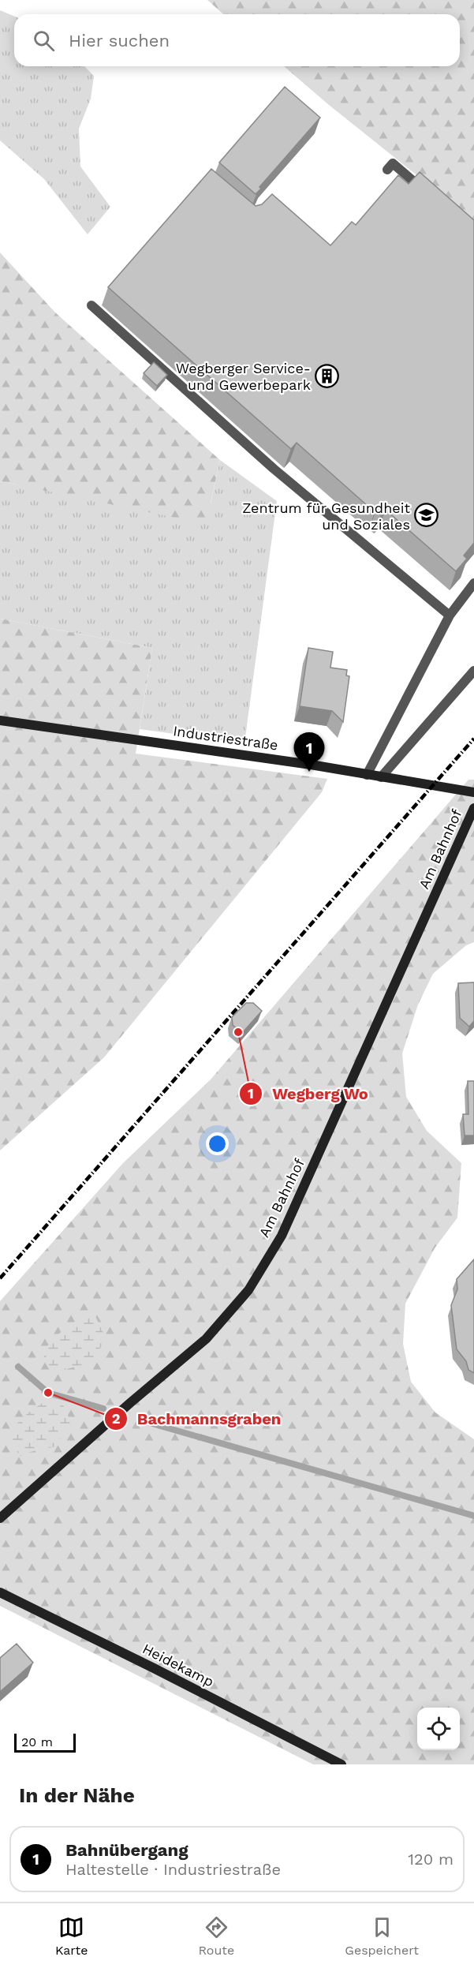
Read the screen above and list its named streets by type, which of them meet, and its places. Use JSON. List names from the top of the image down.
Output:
{
  "streets": {
    "street": ["Industriestraße", "Am Bahnhof", "Heidekamp"]
  },
  "places": {
    "building": ["Wegberger Service- und Gewerbepark"],
    "school or university": ["Zentrum für Gesundheit und Soziales"],
    "other": ["Wegberg Wo", "Bachmannsgraben"]
  },
  "scale_bar": "20 m",
  "page": {
    "search": "Hier suchen",
    "pins": "1",
    "scale": "20 m",
    "heading": "In der Nähe",
    "list": [
      {
        "mark": "1",
        "name": "Bahnübergang",
        "note": "Haltestelle · Industriestraße",
        "value": "120 m"
      }
    ],
    "nav": ["Karte", "Route", "Gespeichert"]
  }
}
